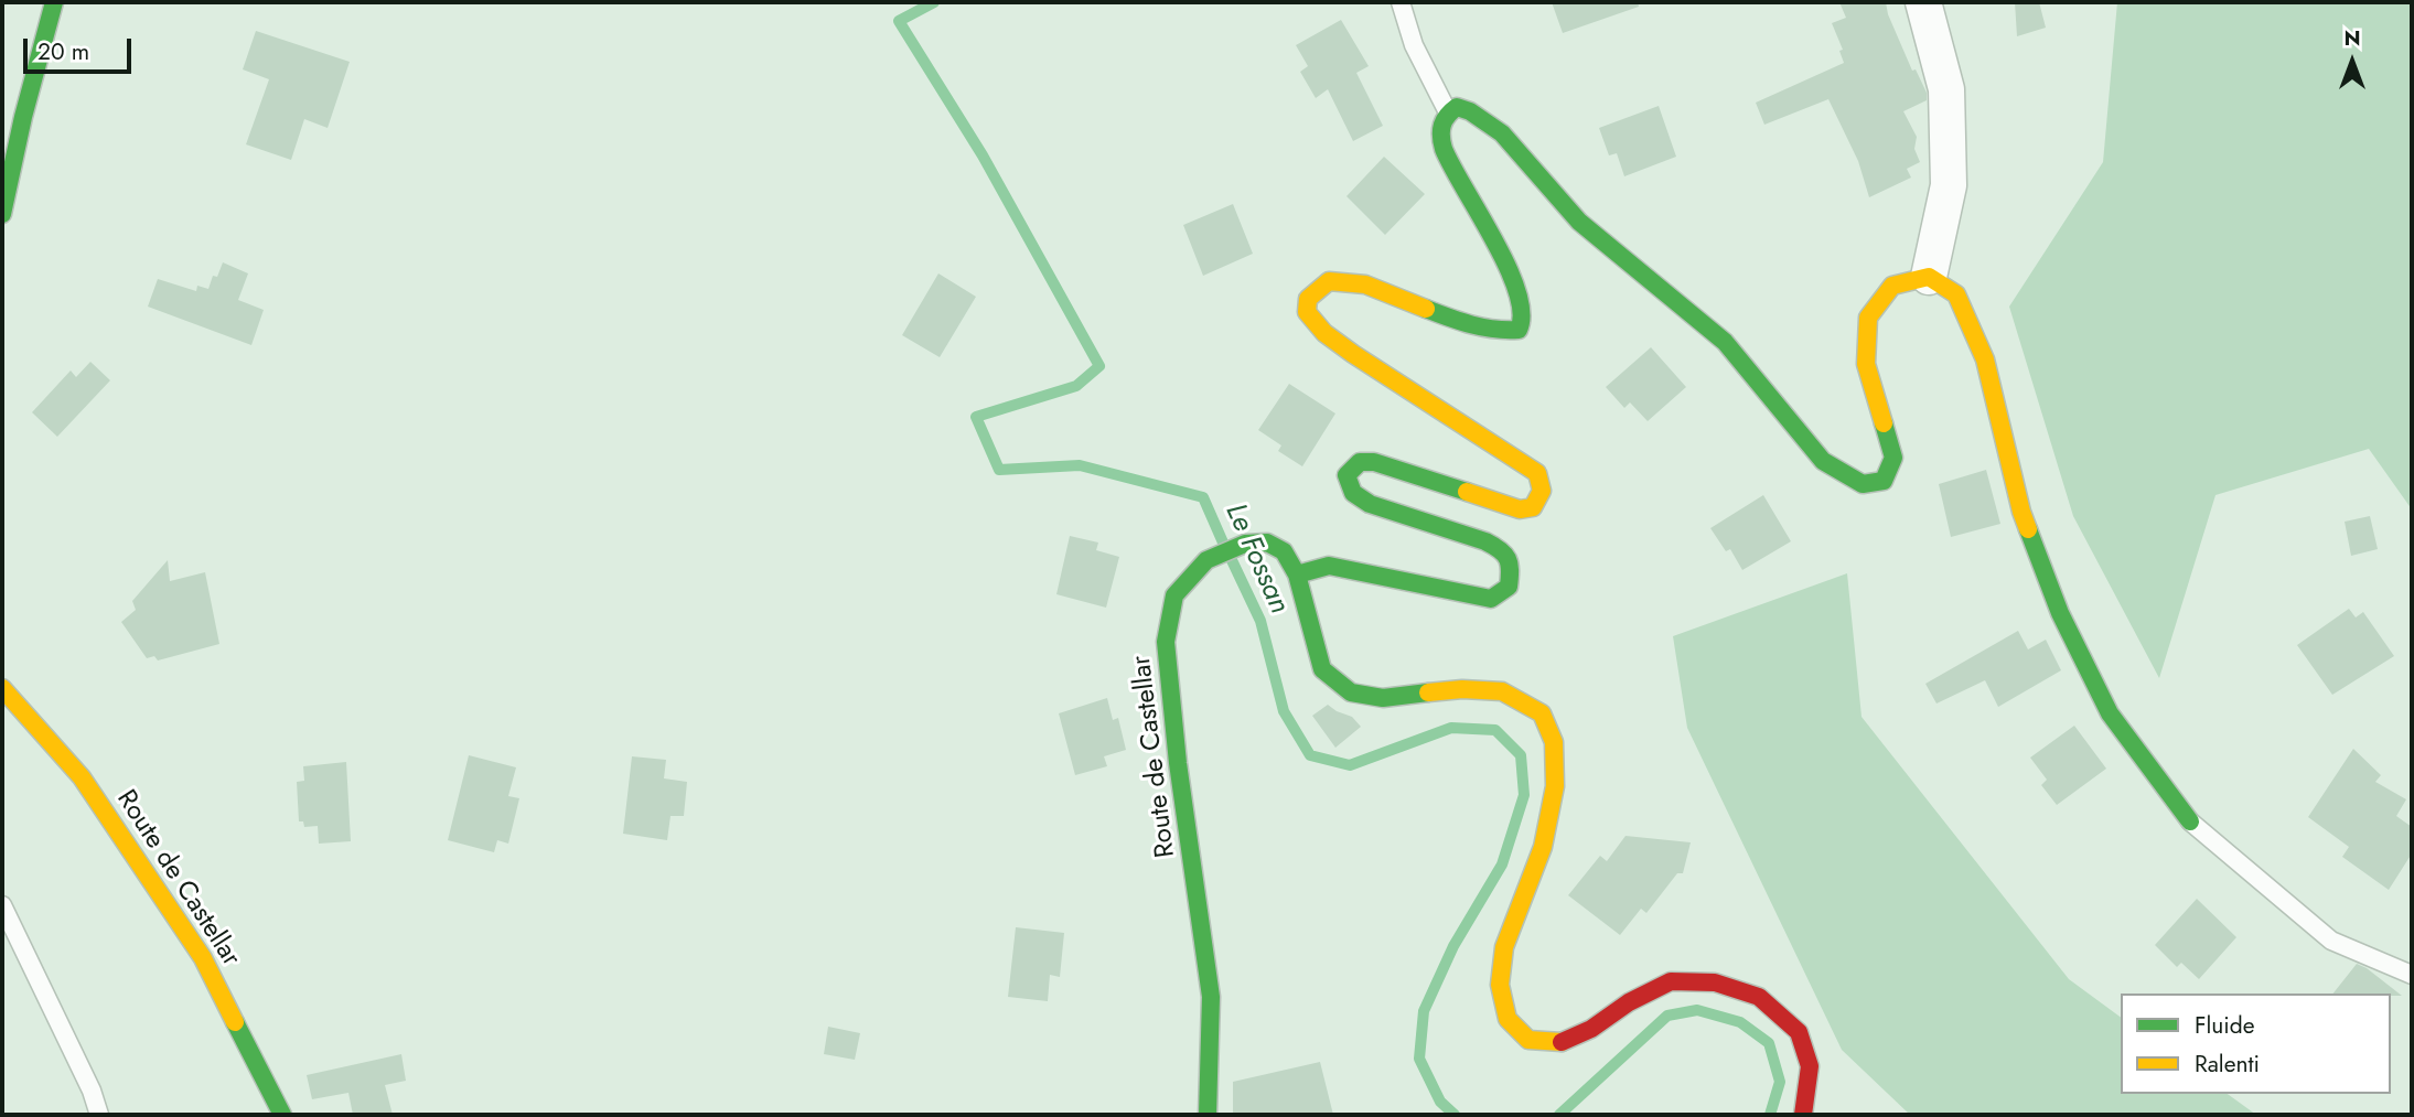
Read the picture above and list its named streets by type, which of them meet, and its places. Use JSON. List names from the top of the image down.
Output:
{
  "streets": {
    "street": ["Route de Castellar"]
  },
  "water": ["Le Fossan"],
  "legend": ["Fluide", "Ralenti"],
  "scale_bar": "20 m",
  "north": "top"
}
